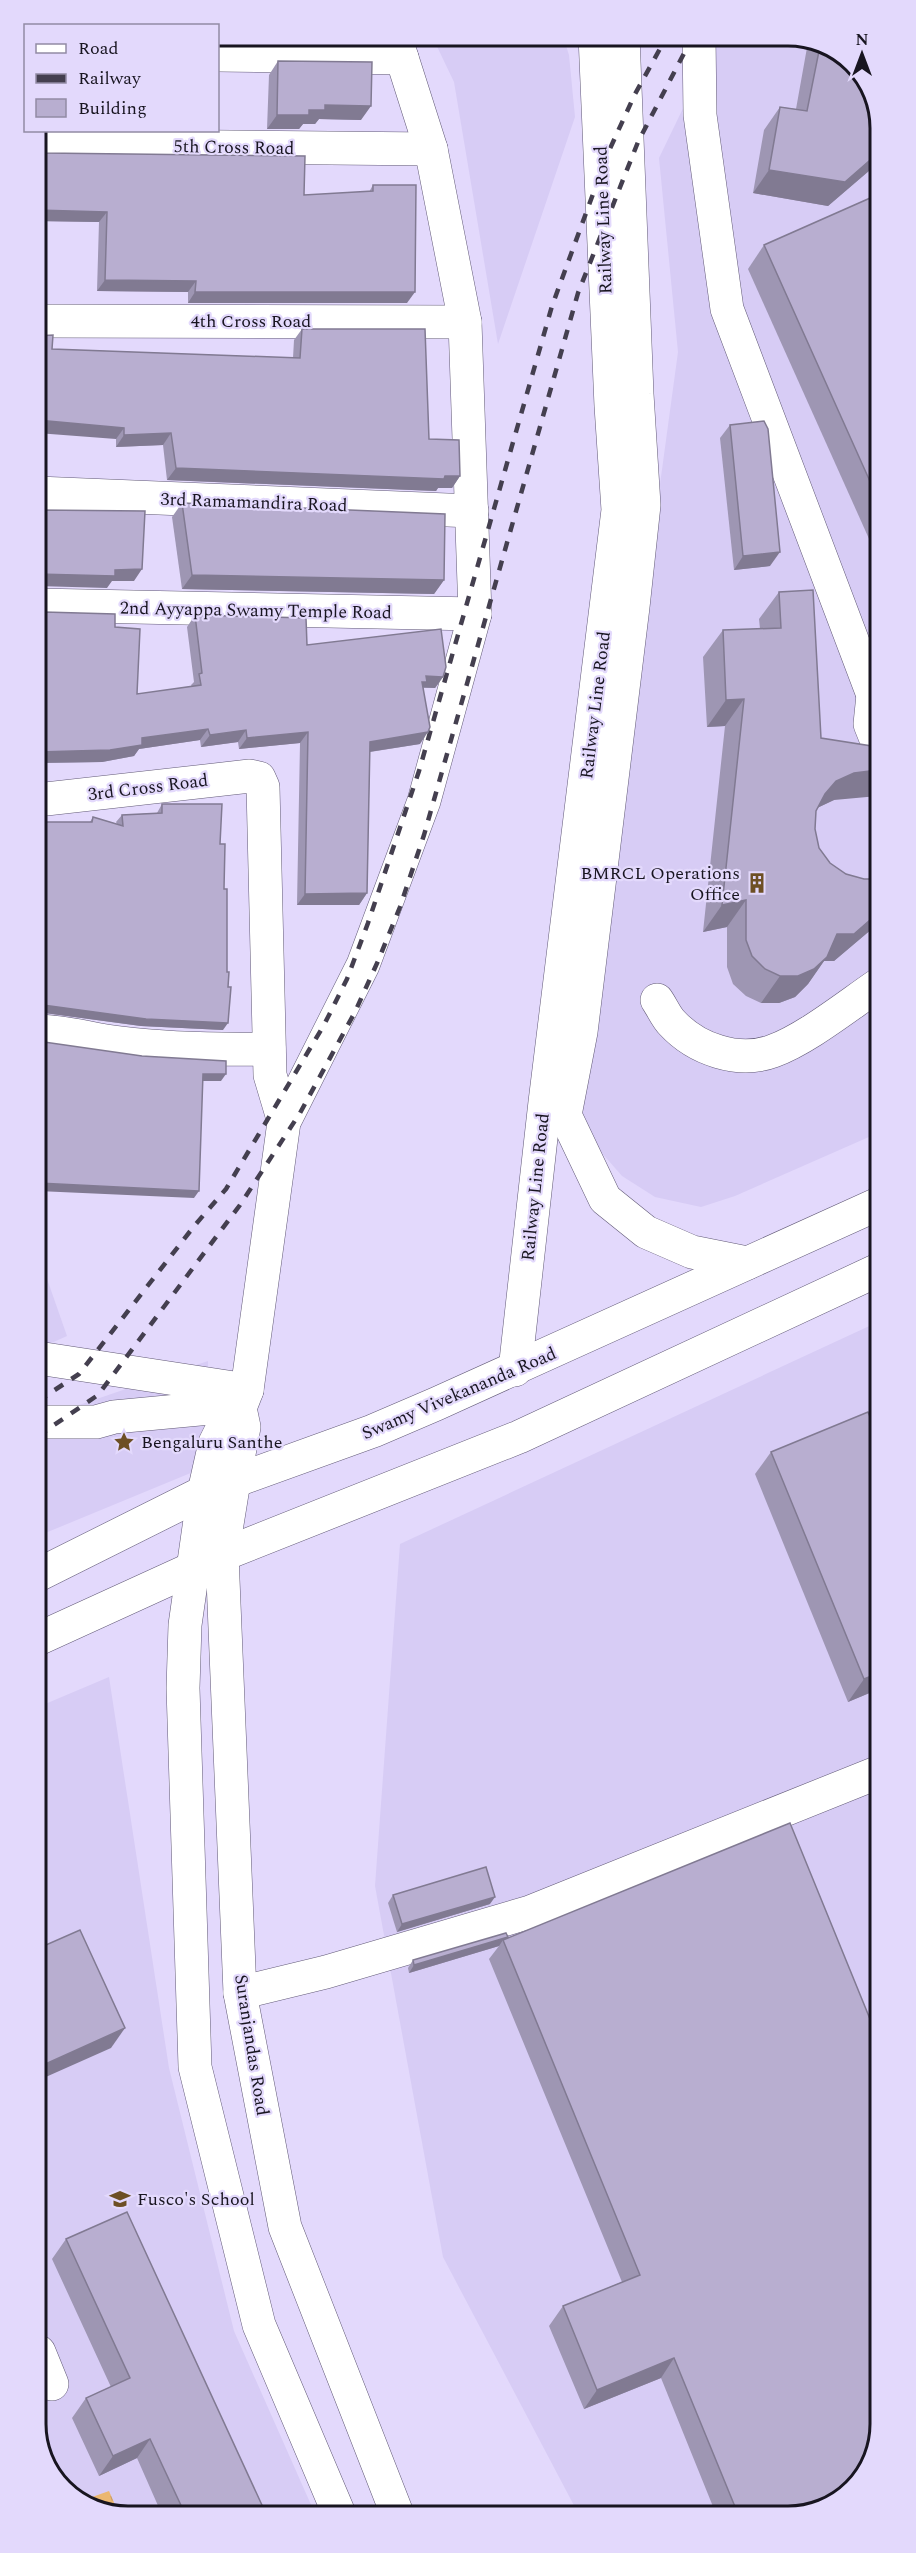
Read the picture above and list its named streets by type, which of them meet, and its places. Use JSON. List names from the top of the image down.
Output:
{
  "streets": {
    "main road": [
      "5th Cross Road",
      "Railway Line Road",
      "4th Cross Road",
      "3rd Ramamandira Road",
      "2nd Ayyappa Swamy Temple Road",
      "3rd Cross Road",
      "Swamy Vivekananda Road",
      "Suranjandas Road"
    ]
  },
  "crossings": [
    ["Railway Line Road", "Swamy Vivekananda Road"],
    ["Swamy Vivekananda Road", "Suranjandas Road"]
  ],
  "places": {
    "building": ["BMRCL Operations Office"],
    "place": ["Bengaluru Santhe"],
    "school or university": ["Fusco's School"]
  },
  "legend": ["Road", "Railway", "Building"],
  "north": "top"
}
